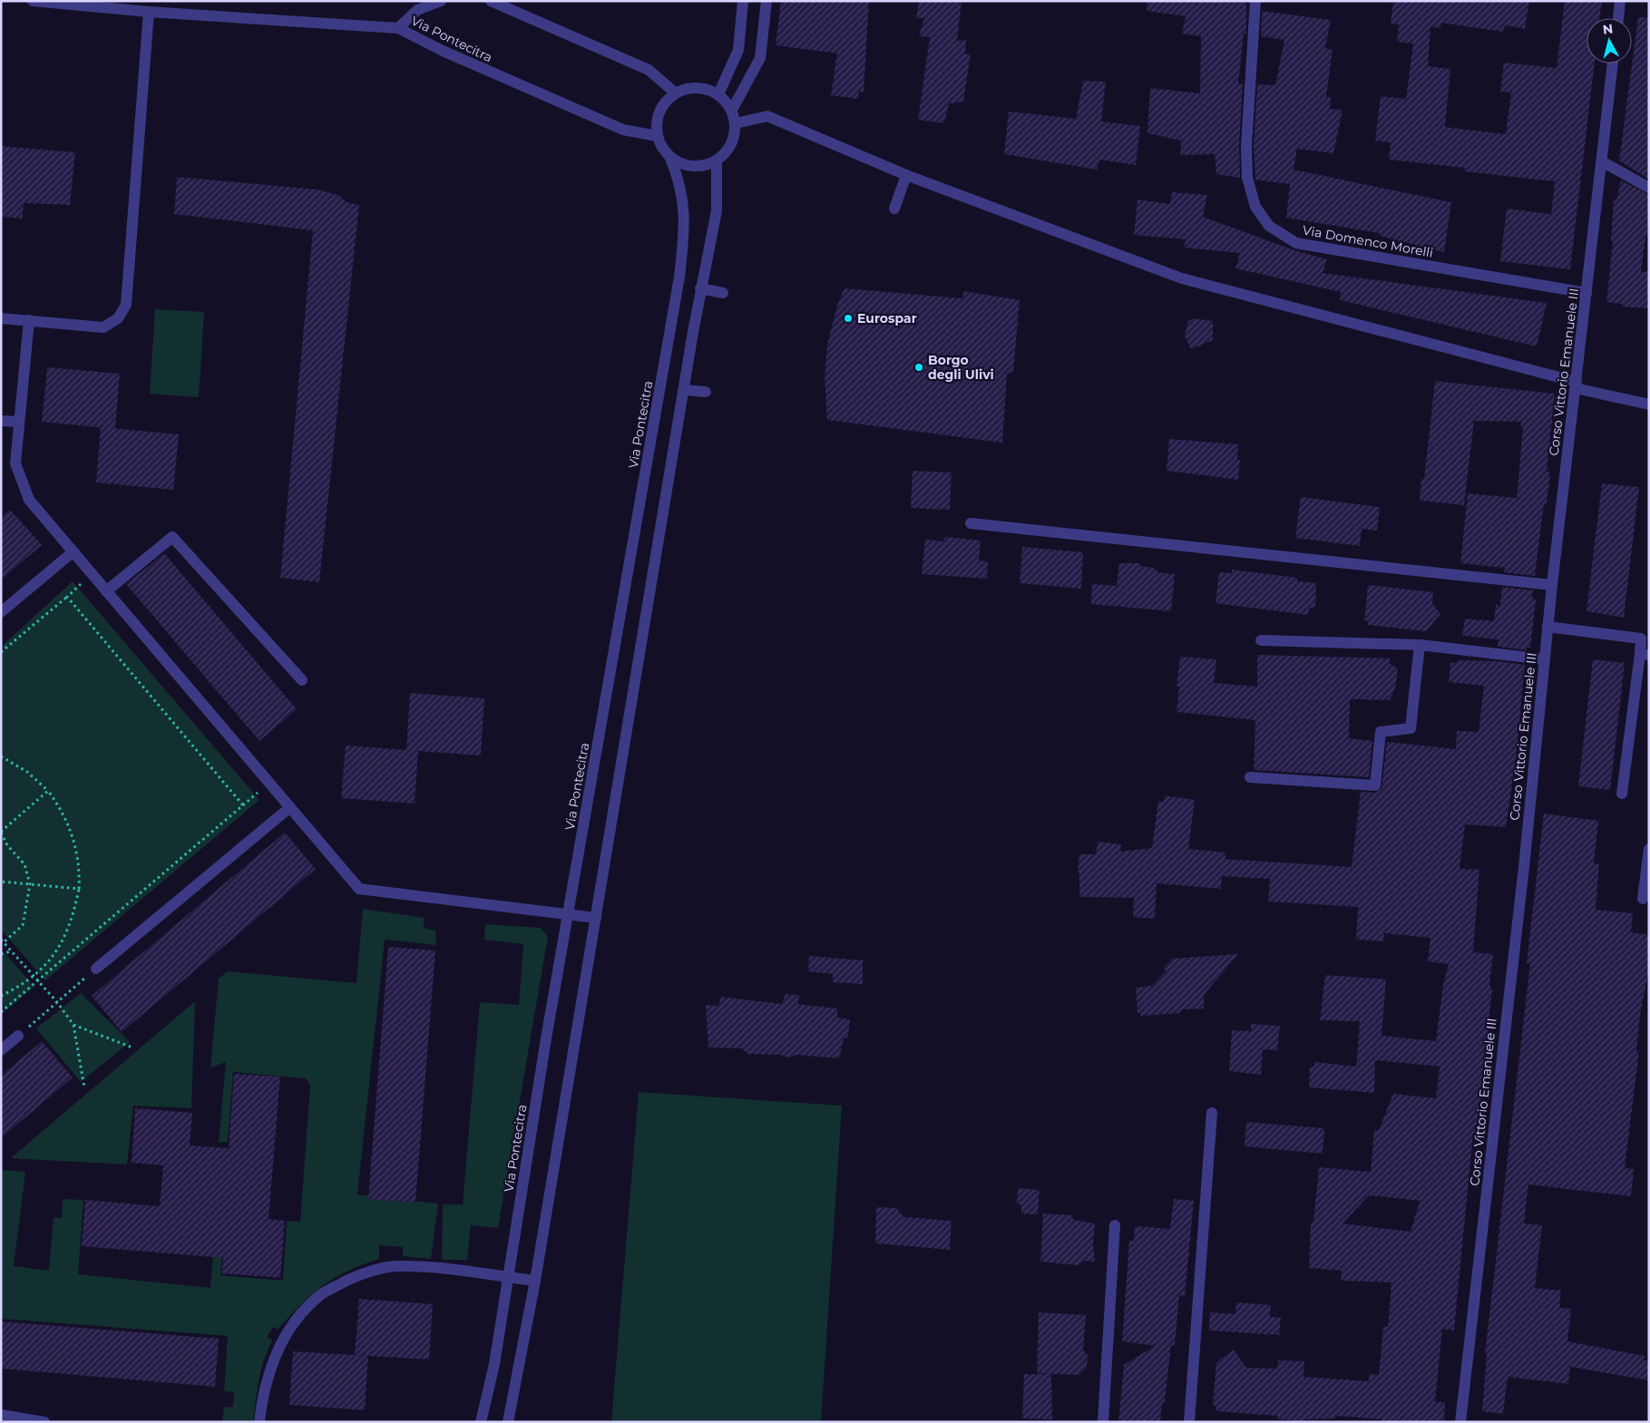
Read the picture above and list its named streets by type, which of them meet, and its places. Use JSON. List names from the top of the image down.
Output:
{
  "streets": {
    "street": ["Via Pontecitra", "Via Domenco Morelli", "Corso Vittorio Emanuele III"]
  },
  "crossings": [
    ["Via Domenco Morelli", "Corso Vittorio Emanuele III"]
  ],
  "places": ["Eurospar", "Borgo degli Ulivi"],
  "north": "top"
}
